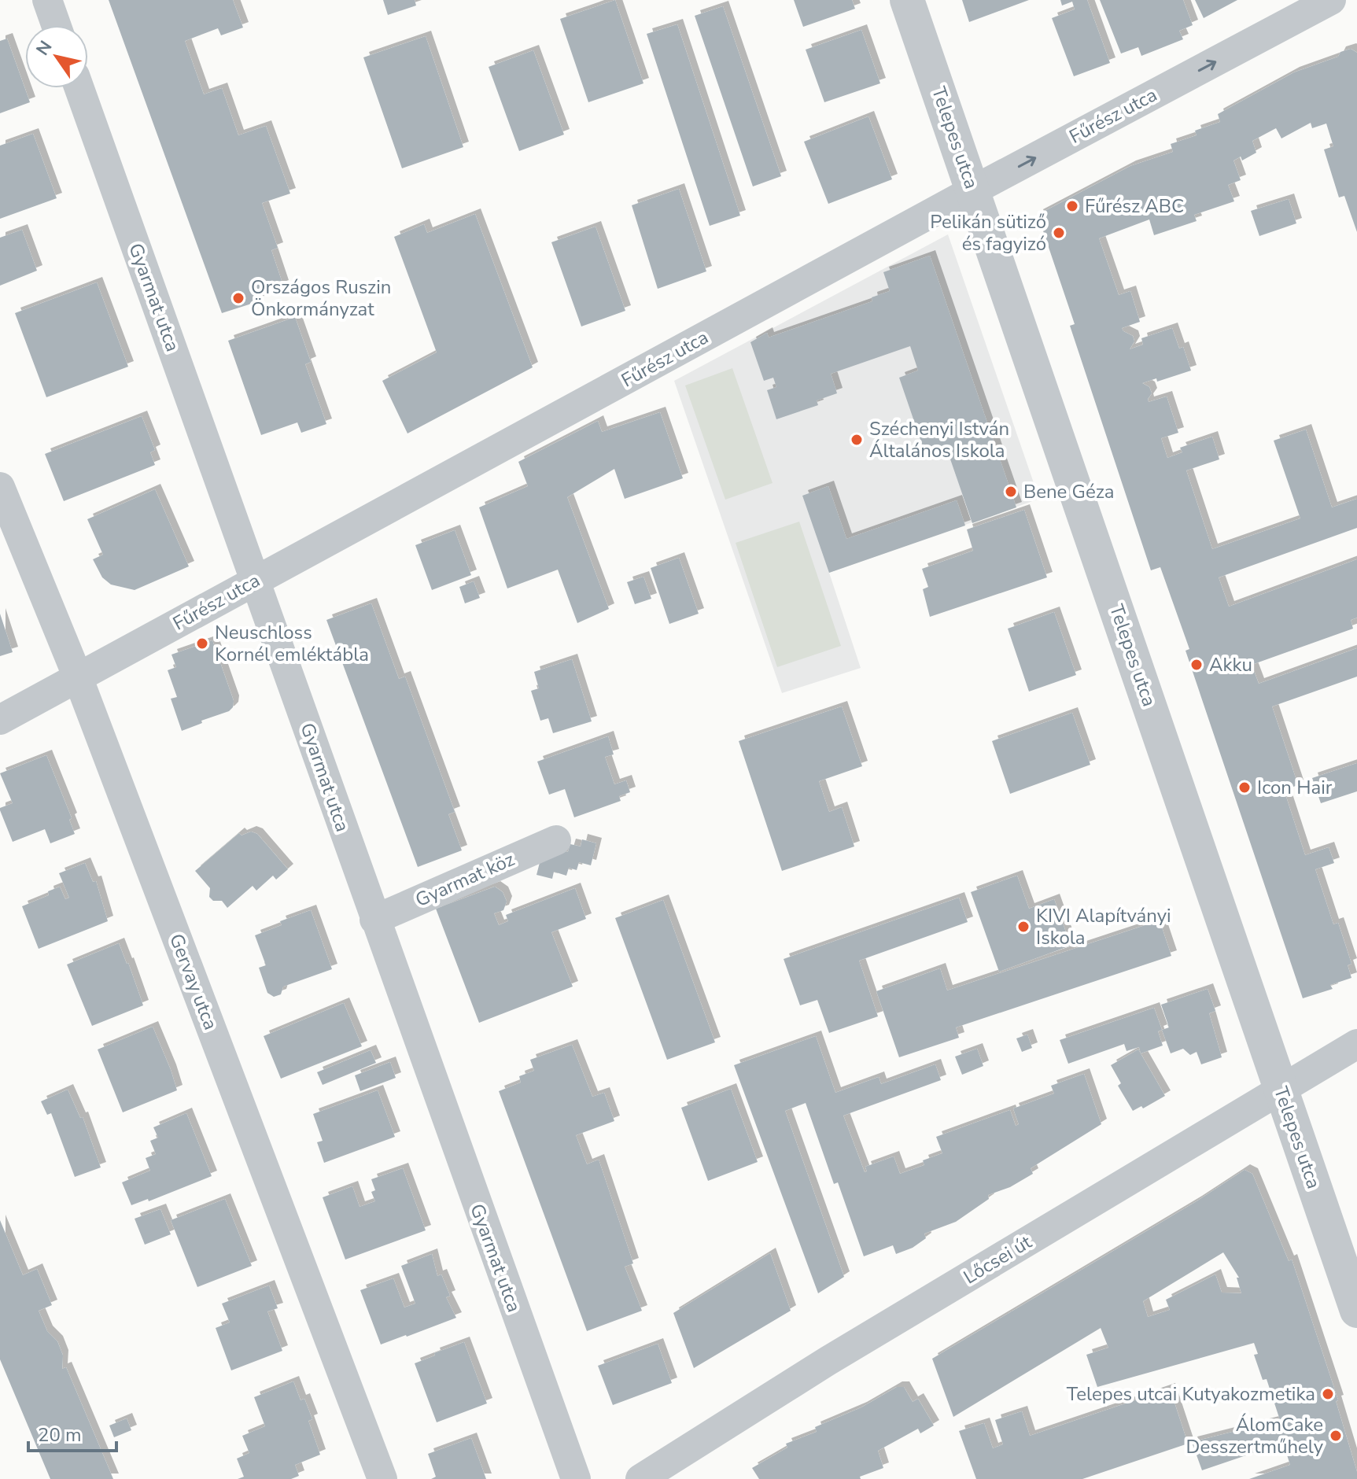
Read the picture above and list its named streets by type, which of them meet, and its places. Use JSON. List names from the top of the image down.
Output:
{
  "streets": {
    "street": [
      "Fűrész utca",
      "Telepes utca",
      "Gyarmat utca",
      "Gyarmat köz",
      "Gervay utca",
      "Lőcsei út"
    ]
  },
  "crossings": [
    ["Fűrész utca", "Telepes utca"],
    ["Fűrész utca", "Gyarmat utca"],
    ["Fűrész utca", "Gervay utca"],
    ["Telepes utca", "Lőcsei út"],
    ["Gyarmat utca", "Gyarmat köz"]
  ],
  "places": [
    "Fűrész ABC",
    "Pelikán sütiző és fagyizó",
    "Országos Ruszin Önkormányzat",
    "Széchenyi István Általános Iskola",
    "Bene Géza",
    "Neuschloss Kornél emléktábla",
    "Akku",
    "Icon Hair",
    "KIVI Alapítványi Iskola",
    "Telepes utcai Kutyakozmetika",
    "ÁlomCake Desszertműhely"
  ],
  "scale_bar": "20 m",
  "north": "top left"
}
